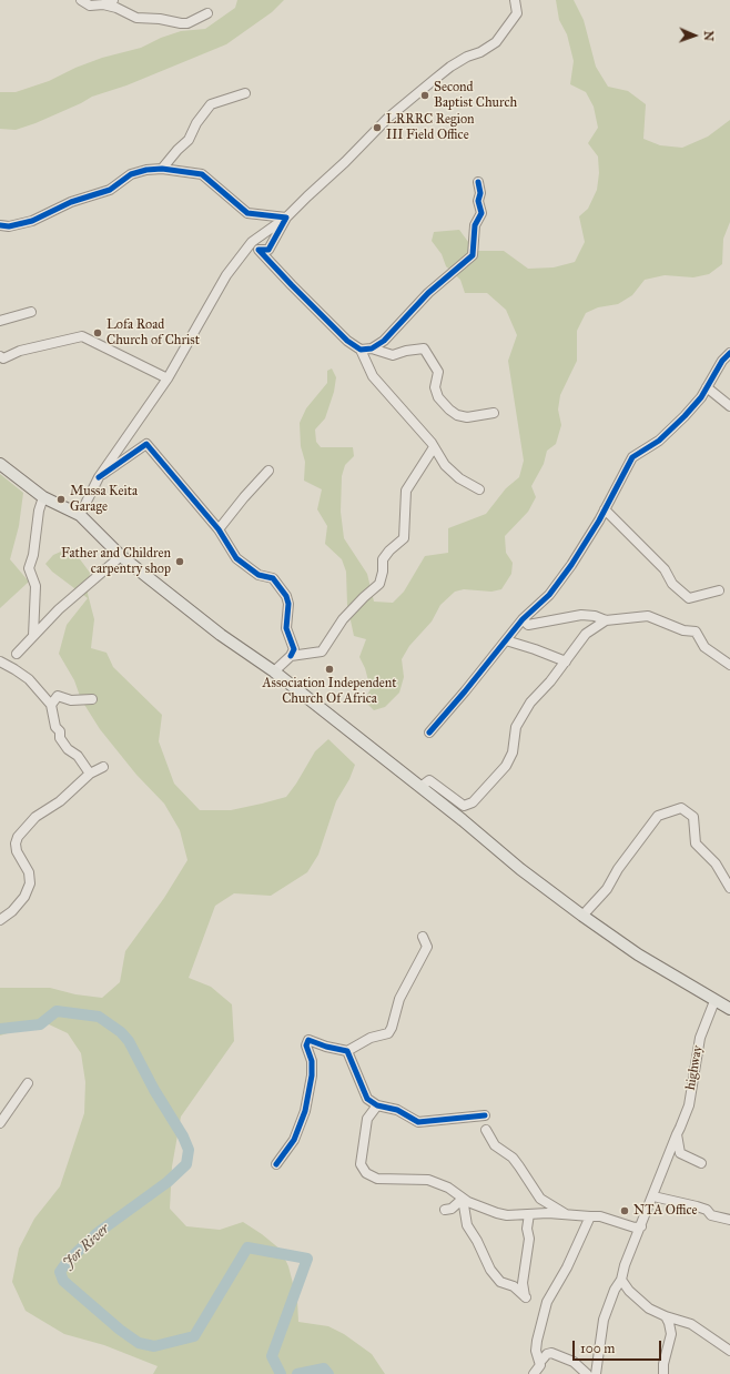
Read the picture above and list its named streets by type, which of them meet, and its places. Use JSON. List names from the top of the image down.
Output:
{
  "streets": {
    "street": ["highway"]
  },
  "water": ["Jor River"],
  "places": [
    "Second Baptist Church",
    "LRRRC Region III Field Office",
    "Lofa Road Church of Christ",
    "Mussa Keita Garage",
    "Father and Children carpentry shop",
    "Association Independent Church Of Africa",
    "NTA Office"
  ],
  "scale_bar": "100 m",
  "north": "right"
}
